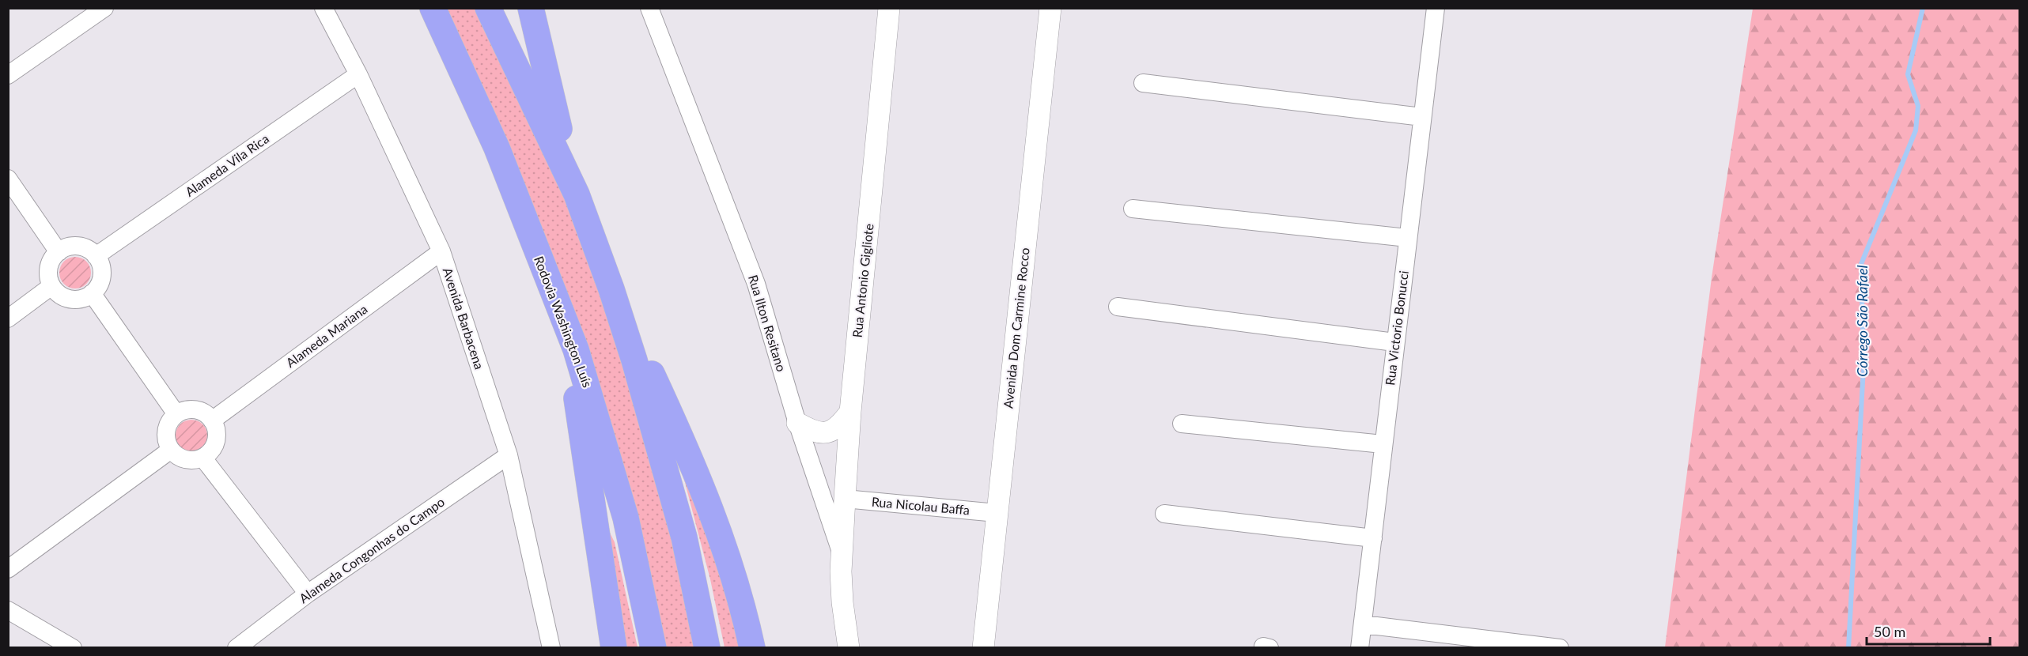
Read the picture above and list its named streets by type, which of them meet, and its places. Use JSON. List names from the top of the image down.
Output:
{
  "streets": {
    "highway": ["Rodovia Washington Luís"],
    "street": [
      "Alameda Vila Rica",
      "Rua Antonio Gigliote",
      "Avenida Barbacena",
      "Rua Ilton Resitano",
      "Avenida Dom Carmine Rocco",
      "Rua Victorio Bonucci",
      "Alameda Mariana",
      "Rua Nicolau Baffa",
      "Alameda Congonhas do Campo"
    ]
  },
  "crossings": [
    ["Alameda Vila Rica", "Avenida Barbacena"],
    ["Rua Antonio Gigliote", "Rua Ilton Resitano"],
    ["Rua Antonio Gigliote", "Rua Nicolau Baffa"],
    ["Avenida Barbacena", "Alameda Mariana"],
    ["Avenida Barbacena", "Alameda Congonhas do Campo"],
    ["Avenida Dom Carmine Rocco", "Rua Nicolau Baffa"]
  ],
  "water": ["Córrego São Rafael"],
  "scale_bar": "50 m"
}
